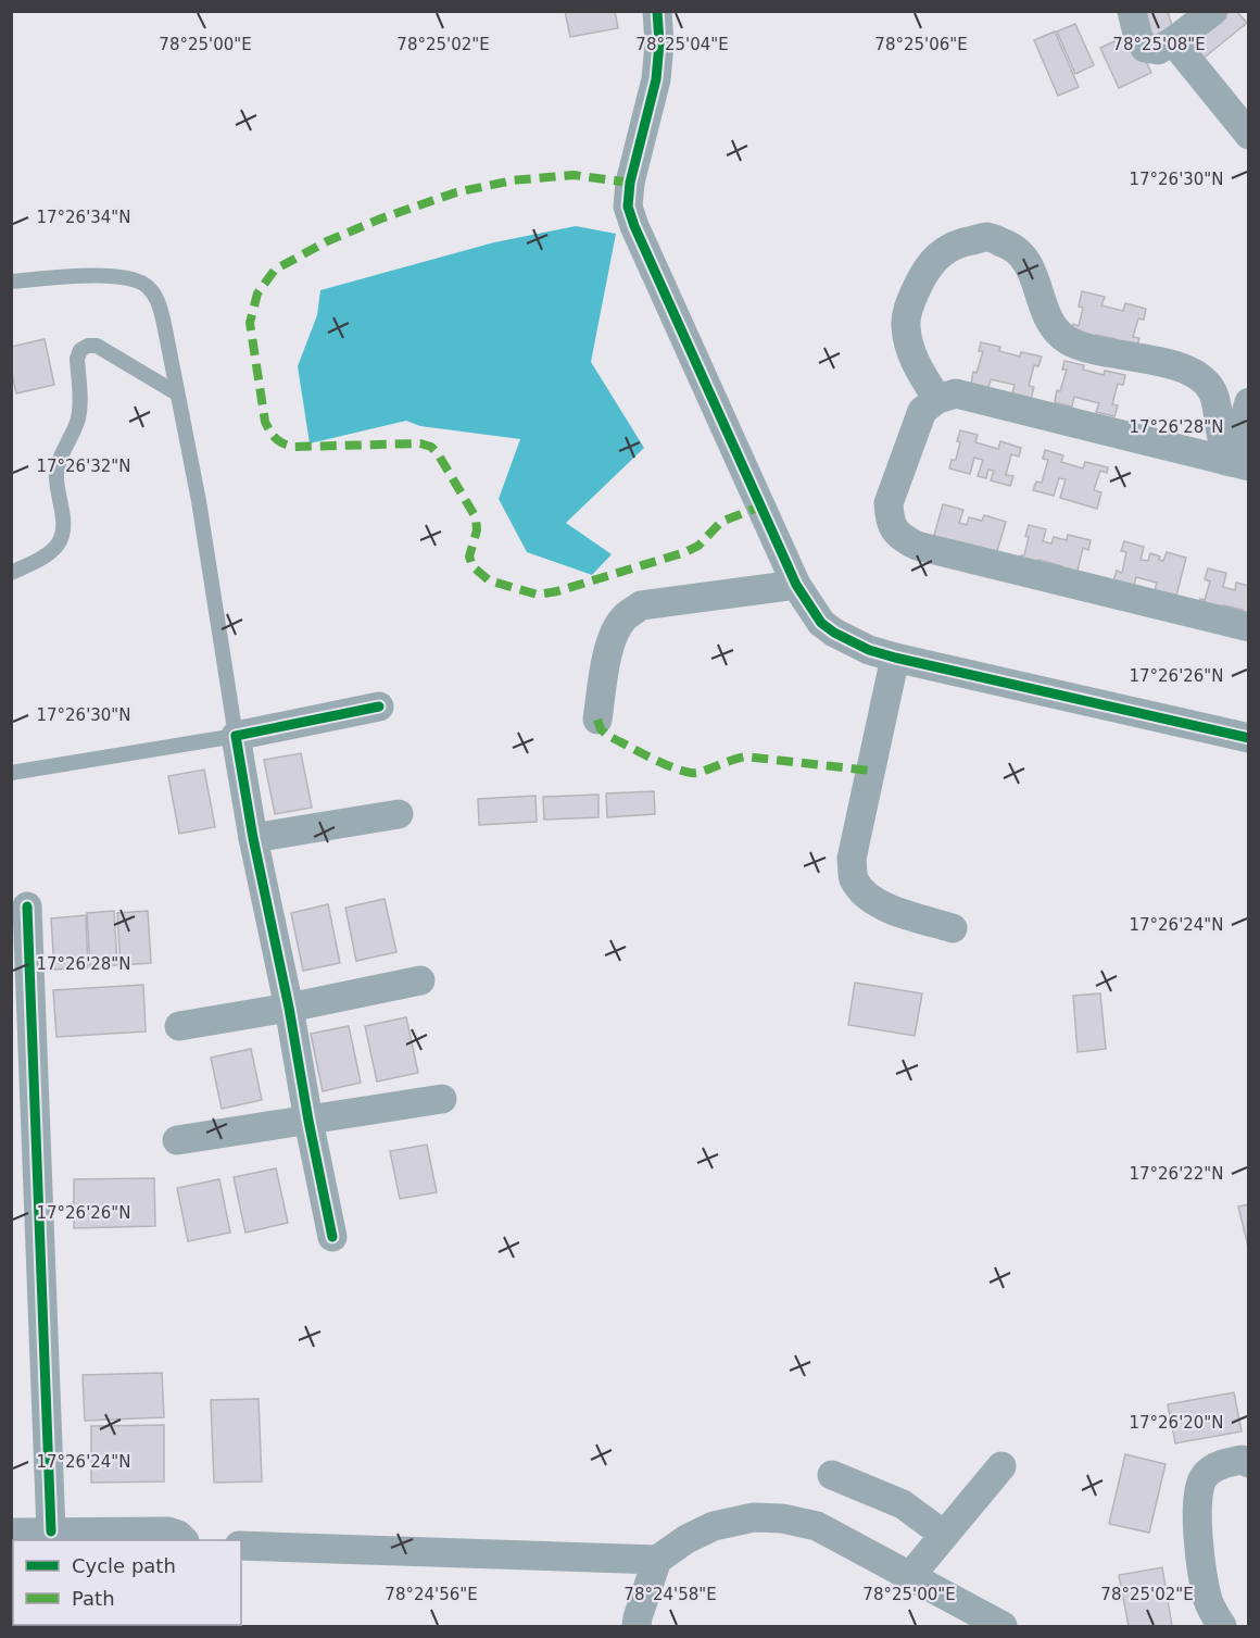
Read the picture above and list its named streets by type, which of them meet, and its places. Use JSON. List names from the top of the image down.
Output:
{
  "legend": ["Cycle path", "Path"],
  "coordinates": [
    "78°25'00\"E",
    "78°25'02\"E",
    "78°25'04\"E",
    "78°25'06\"E",
    "78°25'08\"E",
    "17°26'30\"N",
    "17°26'34\"N",
    "17°26'28\"N",
    "17°26'32\"N",
    "17°26'26\"N",
    "17°26'24\"N",
    "17°26'22\"N",
    "17°26'20\"N",
    "78°24'56\"E",
    "78°24'58\"E"
  ]
}
